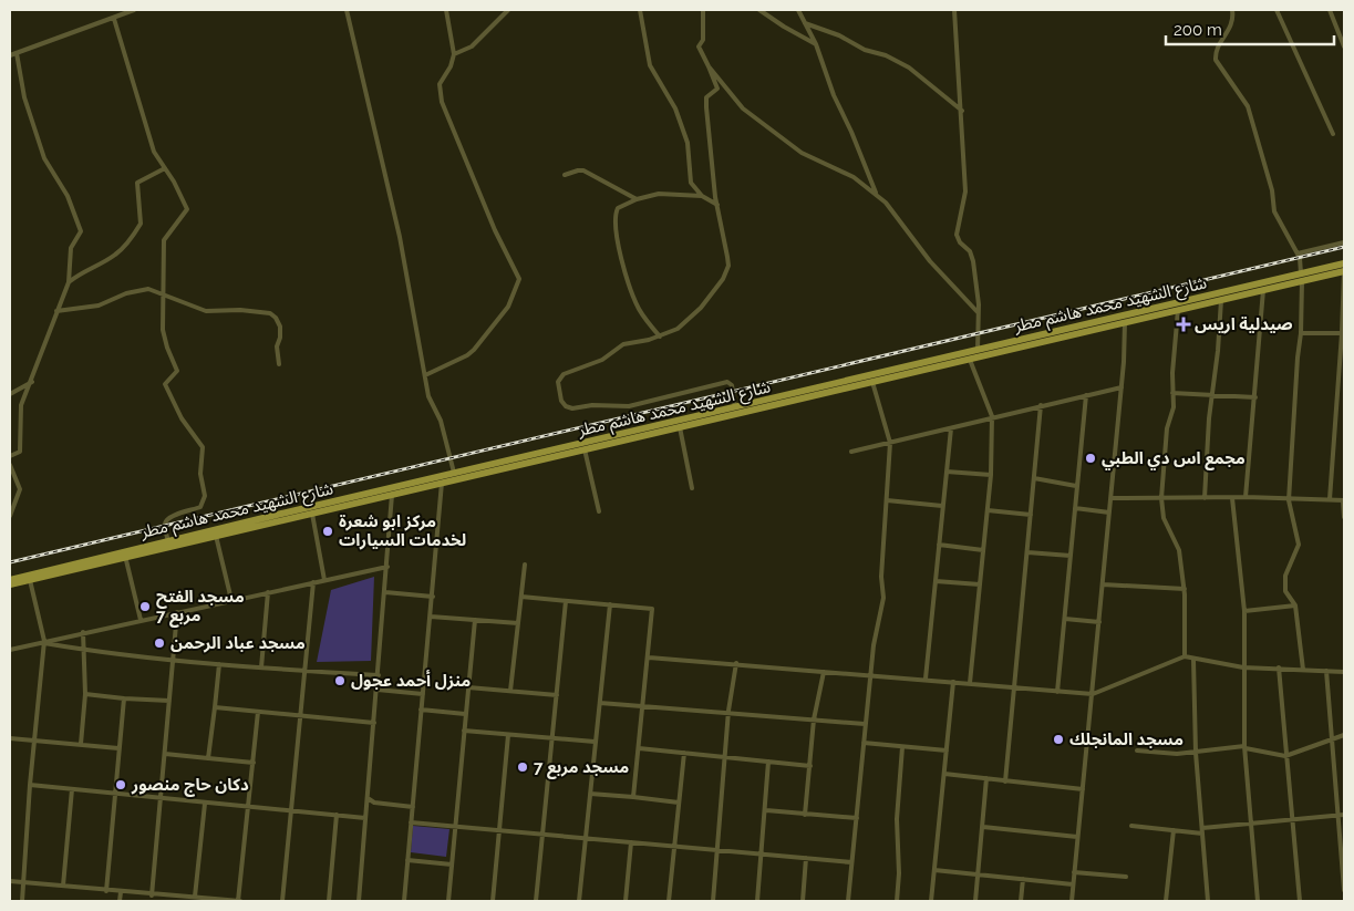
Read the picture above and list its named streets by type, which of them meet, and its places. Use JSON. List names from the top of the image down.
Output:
{
  "streets": {
    "main road": ["شارع الشهيد محمد هاشم مطر"]
  },
  "places": {
    "health": ["صيدلية اريس"],
    "other": [
      "مجمع اس دي الطبي",
      "مركز ابو شعرة لخدمات السيارات",
      "مسجد الفتح مربع 7",
      "مسجد عباد الرحمن",
      "منزل أحمد عجول",
      "مسجد المانجلك",
      "مسجد مربع 7",
      "دكان حاج منصور"
    ]
  },
  "scale_bar": "200 m"
}
